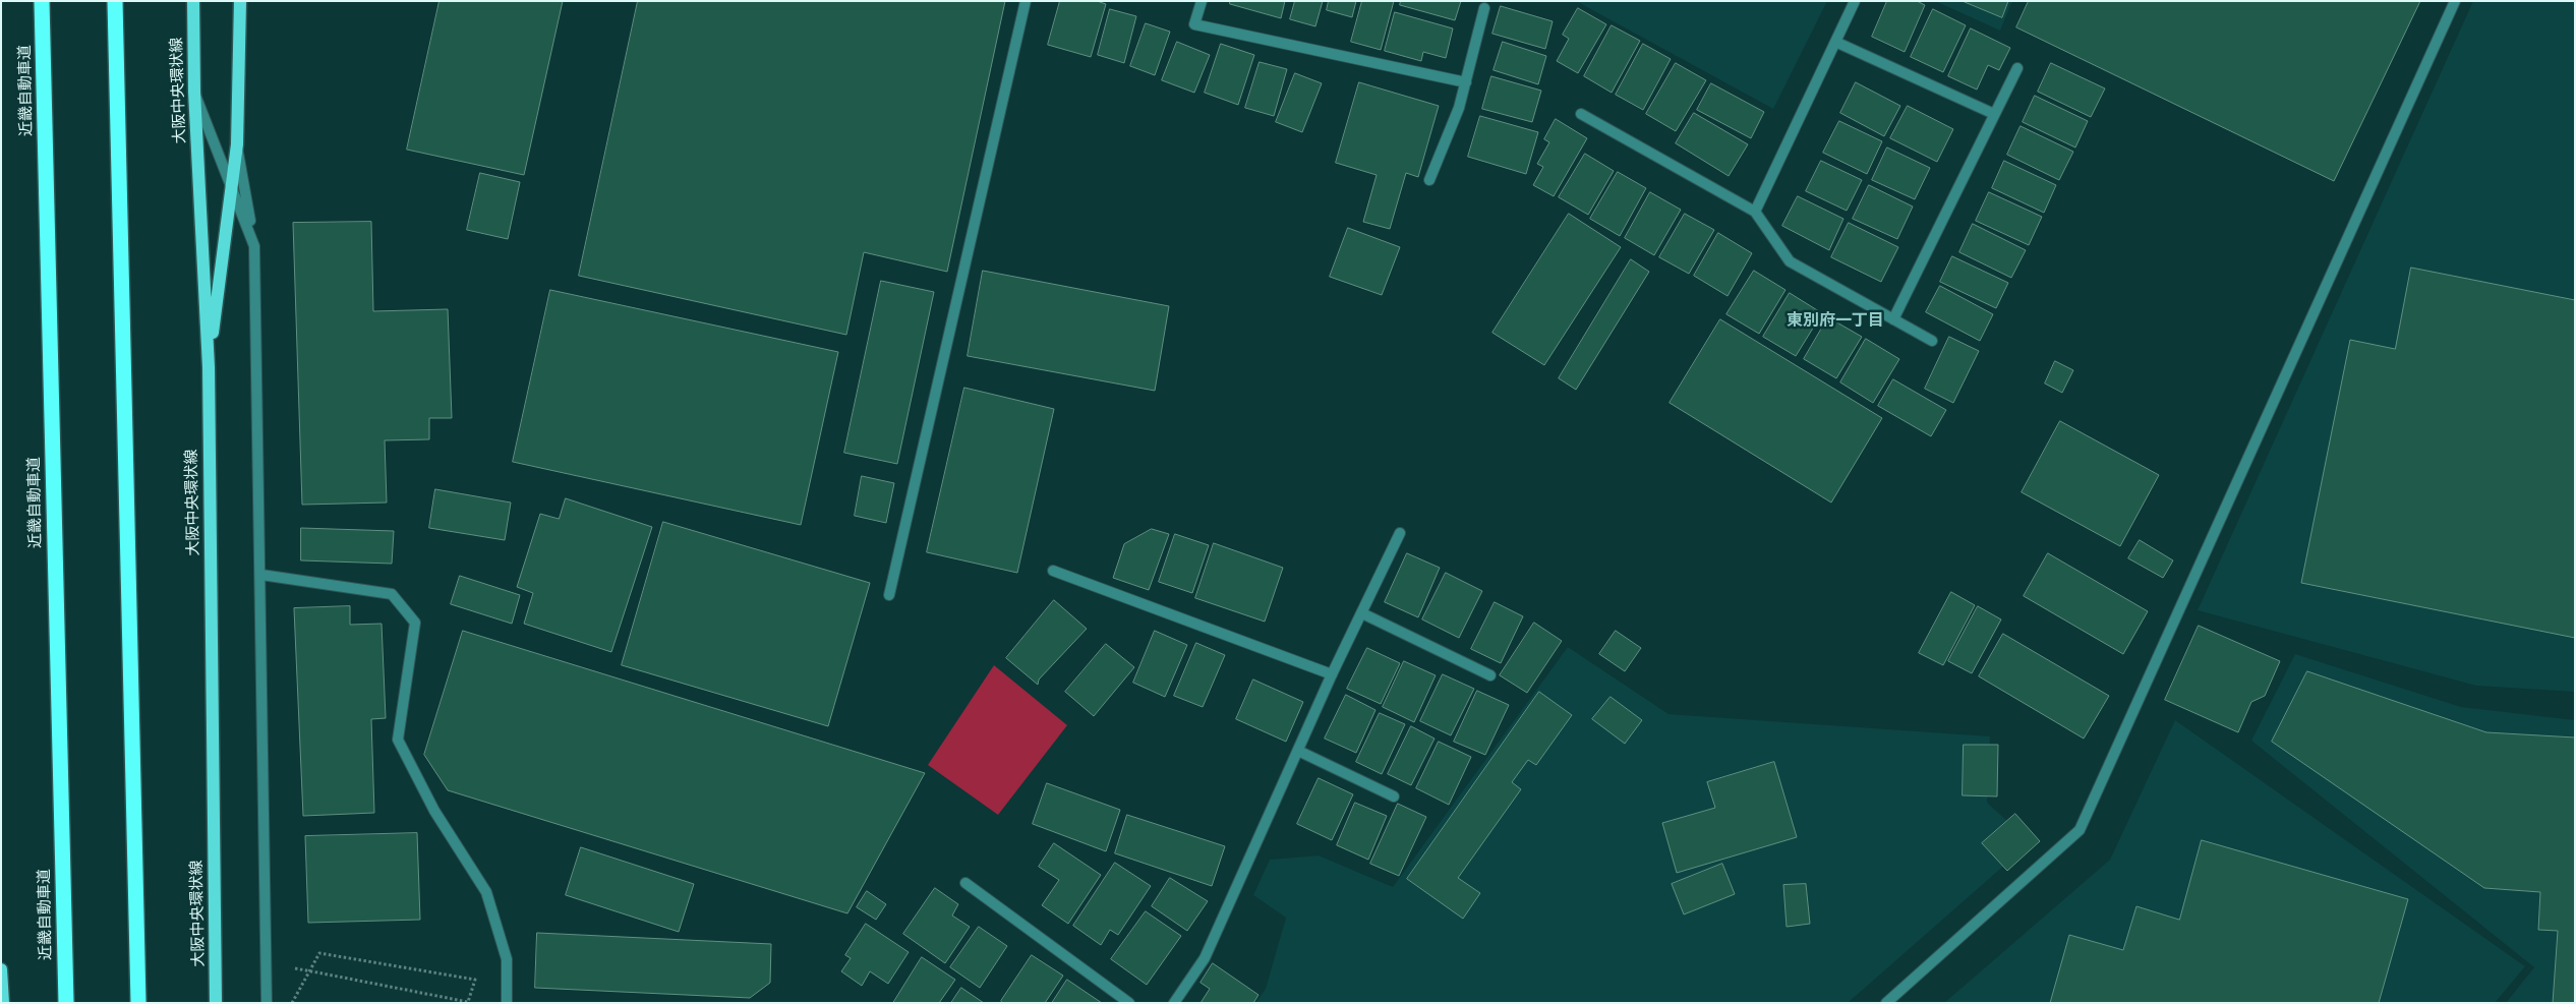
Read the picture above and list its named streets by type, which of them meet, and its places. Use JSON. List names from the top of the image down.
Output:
{
  "streets": {
    "highway": ["近畿自動車道"],
    "main road": ["大阪中央環状線"]
  },
  "districts": ["東別府一丁目"]
}
